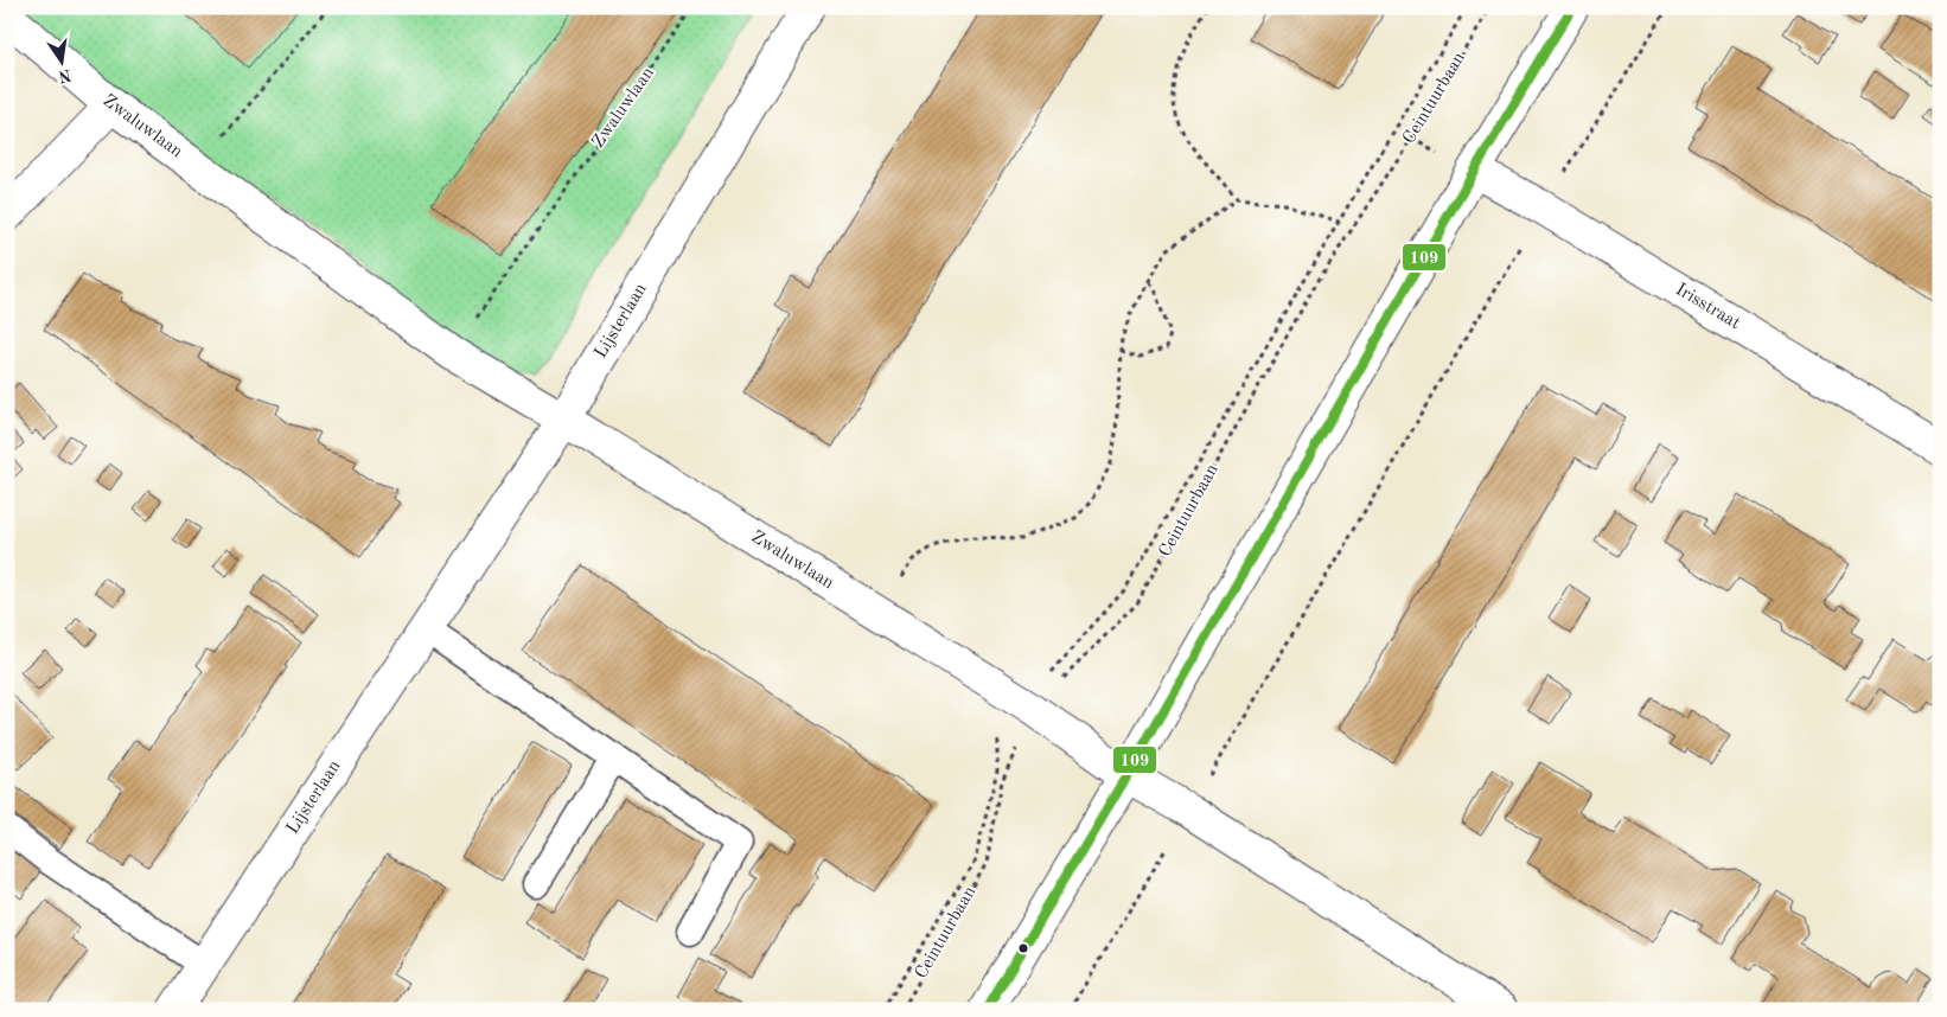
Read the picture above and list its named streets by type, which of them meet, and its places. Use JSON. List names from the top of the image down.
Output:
{
  "streets": {
    "street": ["Zwaluwlaan", "Irisstraat", "Lijsterlaan"],
    "path": ["Ceintuurbaan"]
  },
  "crossings": [
    ["Ceintuurbaan", "Zwaluwlaan"],
    ["Zwaluwlaan", "Lijsterlaan"]
  ],
  "lines": ["transit line 109"],
  "north": "bottom"
}
